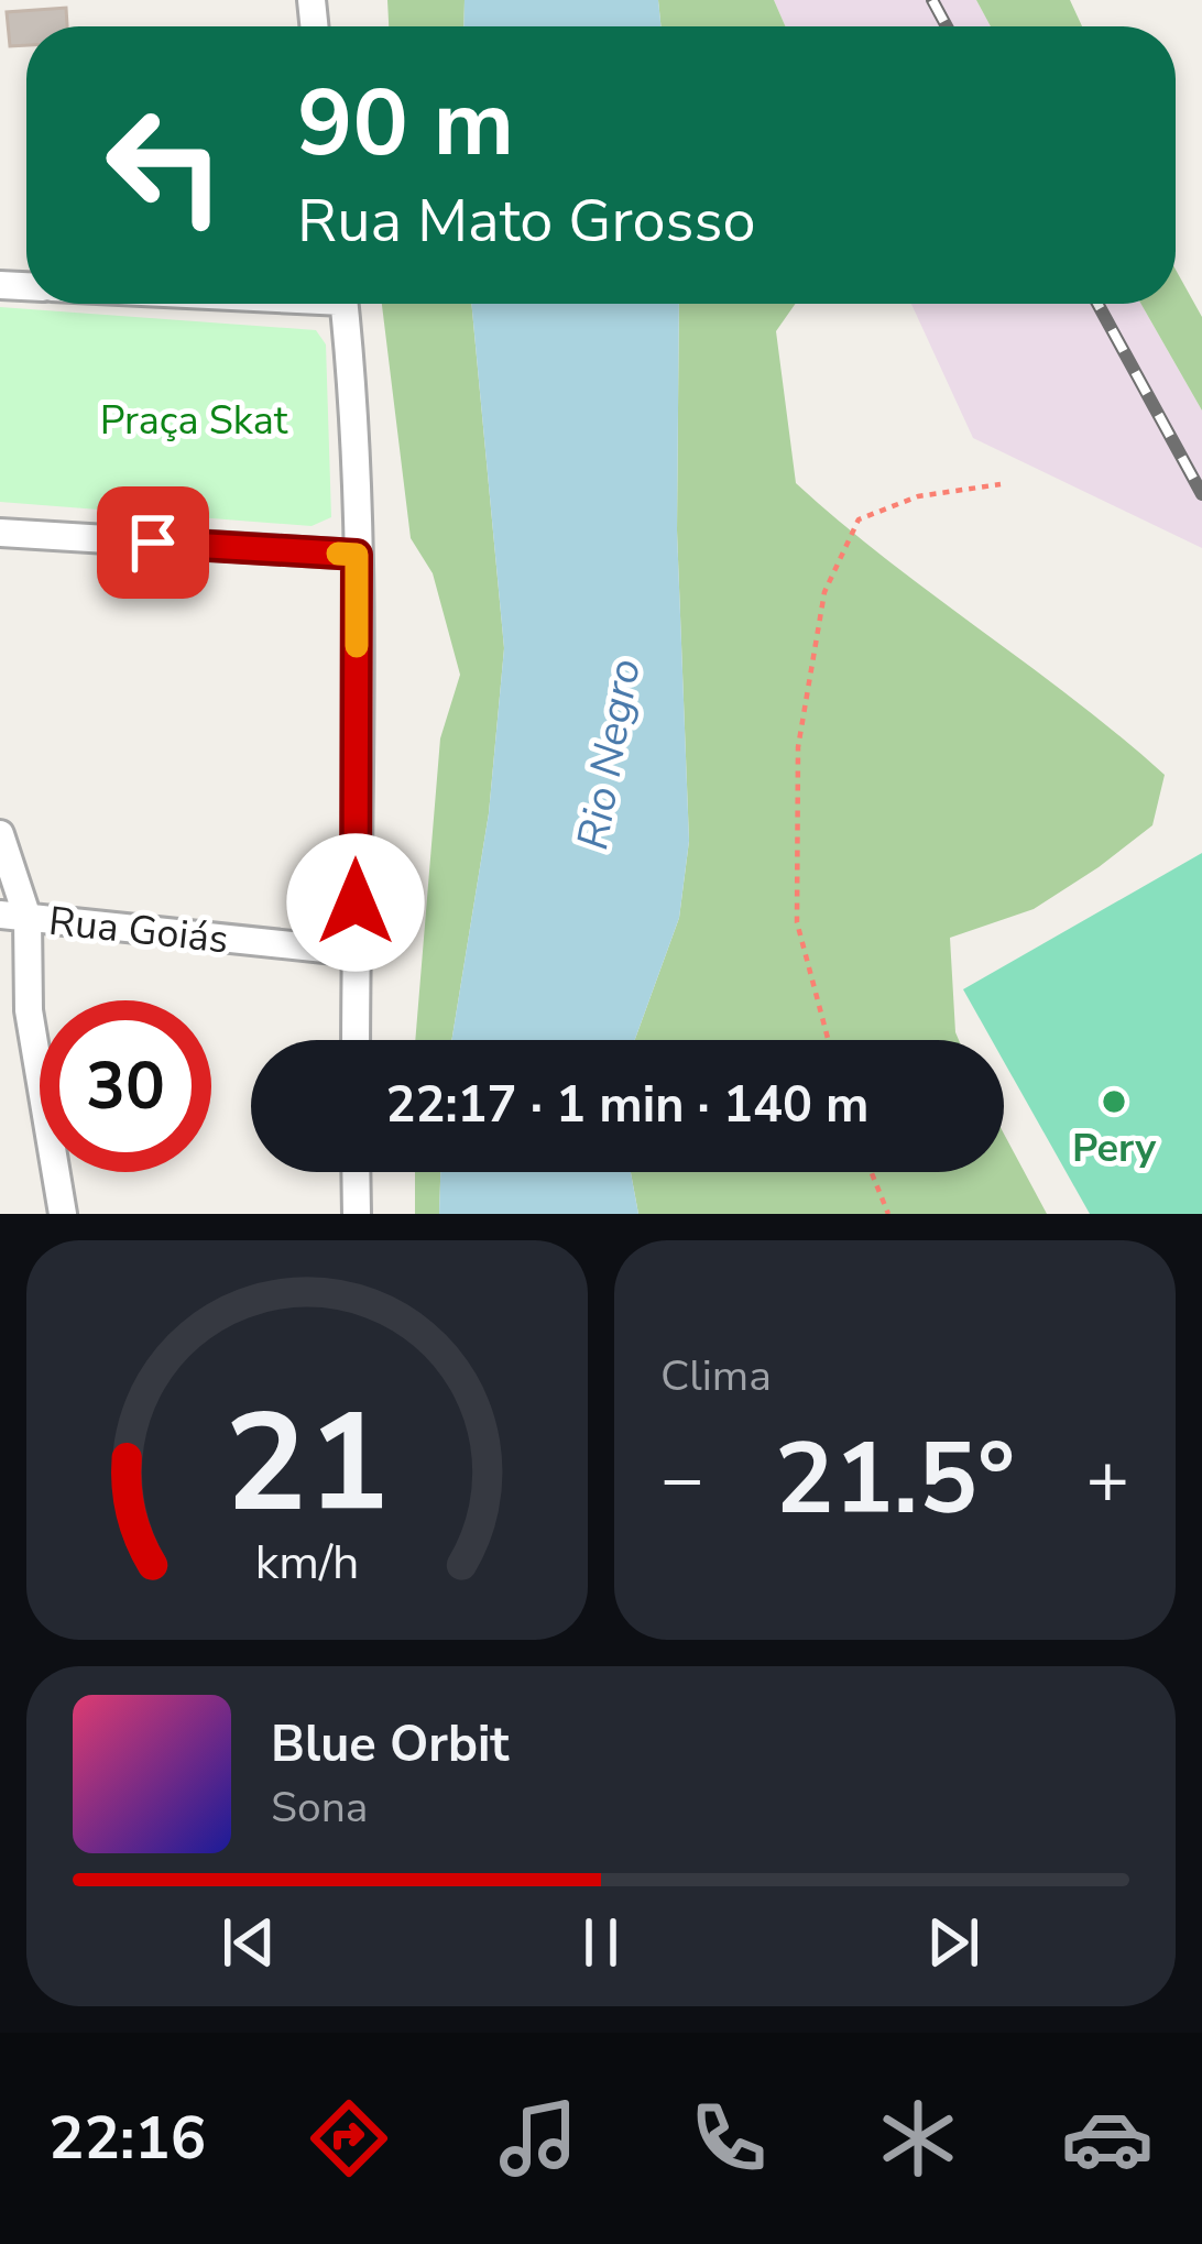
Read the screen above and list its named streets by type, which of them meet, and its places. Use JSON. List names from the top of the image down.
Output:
{
  "streets": {
    "street": ["Rua Goiás"]
  },
  "water": ["Rio Negro"],
  "parks": ["Praça Skat"],
  "places": ["Pery"],
  "page": {
    "turn": ["90 m", "Rua Mato Grosso"],
    "limit": "30",
    "trip": "22:17 · 1 min · 140 m",
    "tile": "Clima",
    "heat": ["−", "21.5°", "+"],
    "song": ["Blue Orbit", "Sona"],
    "tabs": "22:16",
    "gauge": ["21", "km/h"]
  }
}
